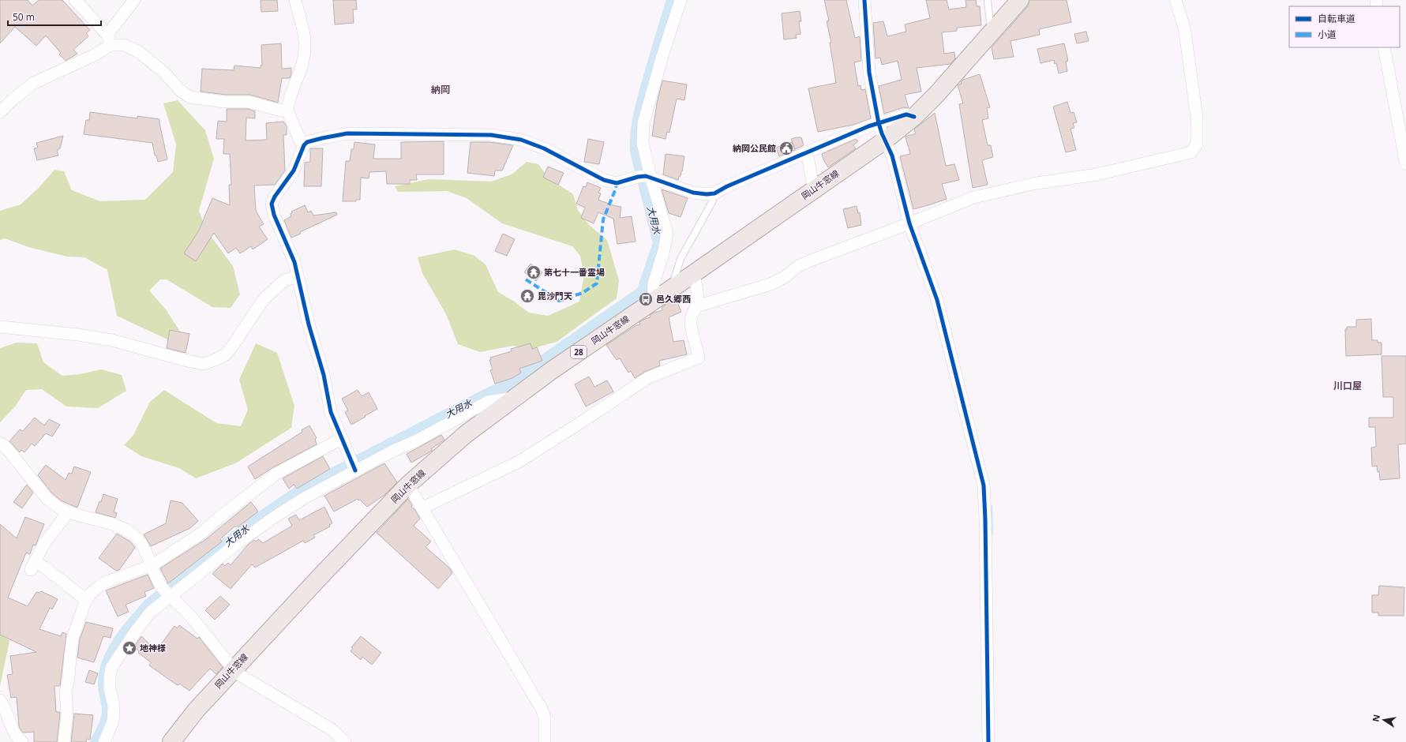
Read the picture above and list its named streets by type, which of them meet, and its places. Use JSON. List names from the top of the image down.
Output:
{
  "streets": {
    "main road": ["岡山牛窓線", "28"]
  },
  "districts": ["納岡", "川口屋"],
  "water": ["大用水"],
  "places": {
    "public building": ["納岡公民館"],
    "temple": ["第七十一番霊場", "毘沙門天"],
    "bus stop": ["邑久郷西"],
    "place": ["地神様"]
  },
  "legend": ["自転車道", "小道"],
  "scale_bar": "50 m",
  "north": "left"
}
